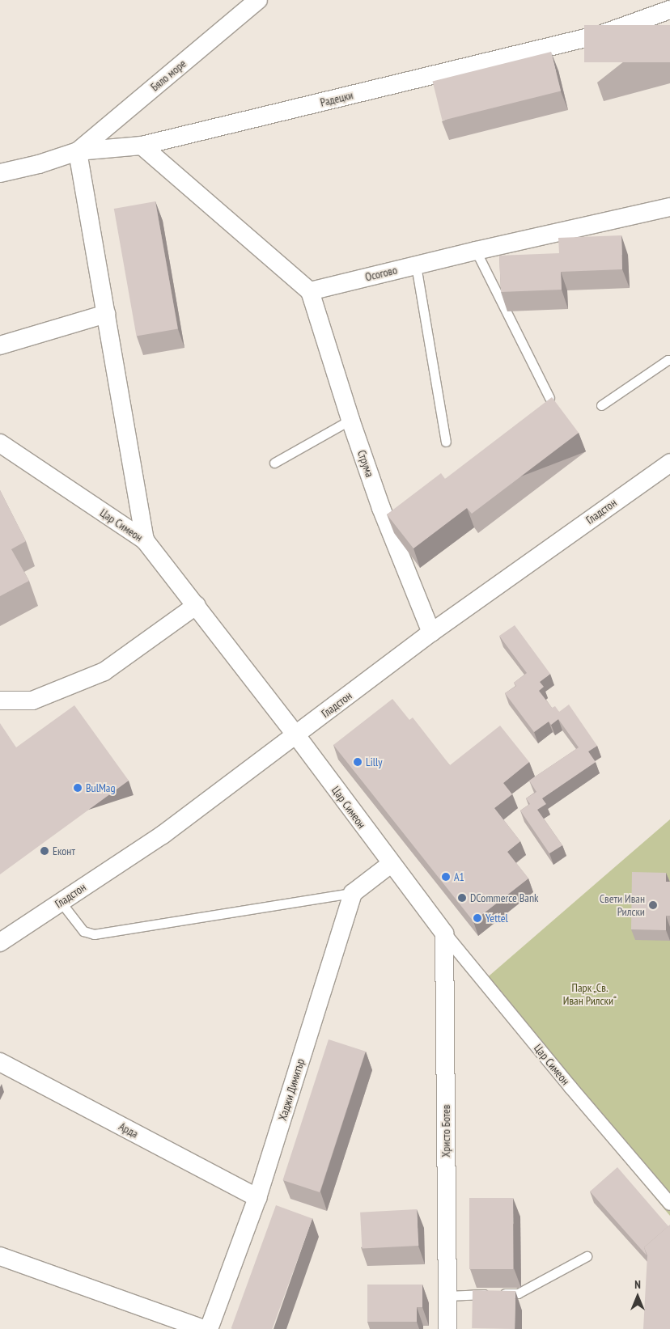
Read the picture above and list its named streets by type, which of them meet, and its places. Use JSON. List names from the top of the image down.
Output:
{
  "streets": {
    "street": [
      "Бяло море",
      "Радецки",
      "Осогово",
      "Струма",
      "Гладстон",
      "Цар Симеон",
      "Хаджи Димитър",
      "Арда",
      "Христо Ботев"
    ]
  },
  "crossings": [
    ["Бяло море", "Радецки"],
    ["Осогово", "Струма"],
    ["Струма", "Гладстон"],
    ["Гладстон", "Цар Симеон"],
    ["Цар Симеон", "Христо Ботев"],
    ["Хаджи Димитър", "Арда"]
  ],
  "parks": ["Парк „Св. Иван Рилски“"],
  "places": [
    "Lilly",
    "BulMag",
    "Еконт",
    "A1",
    "DCommerce Bank",
    "Свети Иван Рилски",
    "Yettel"
  ],
  "north": "top"
}
